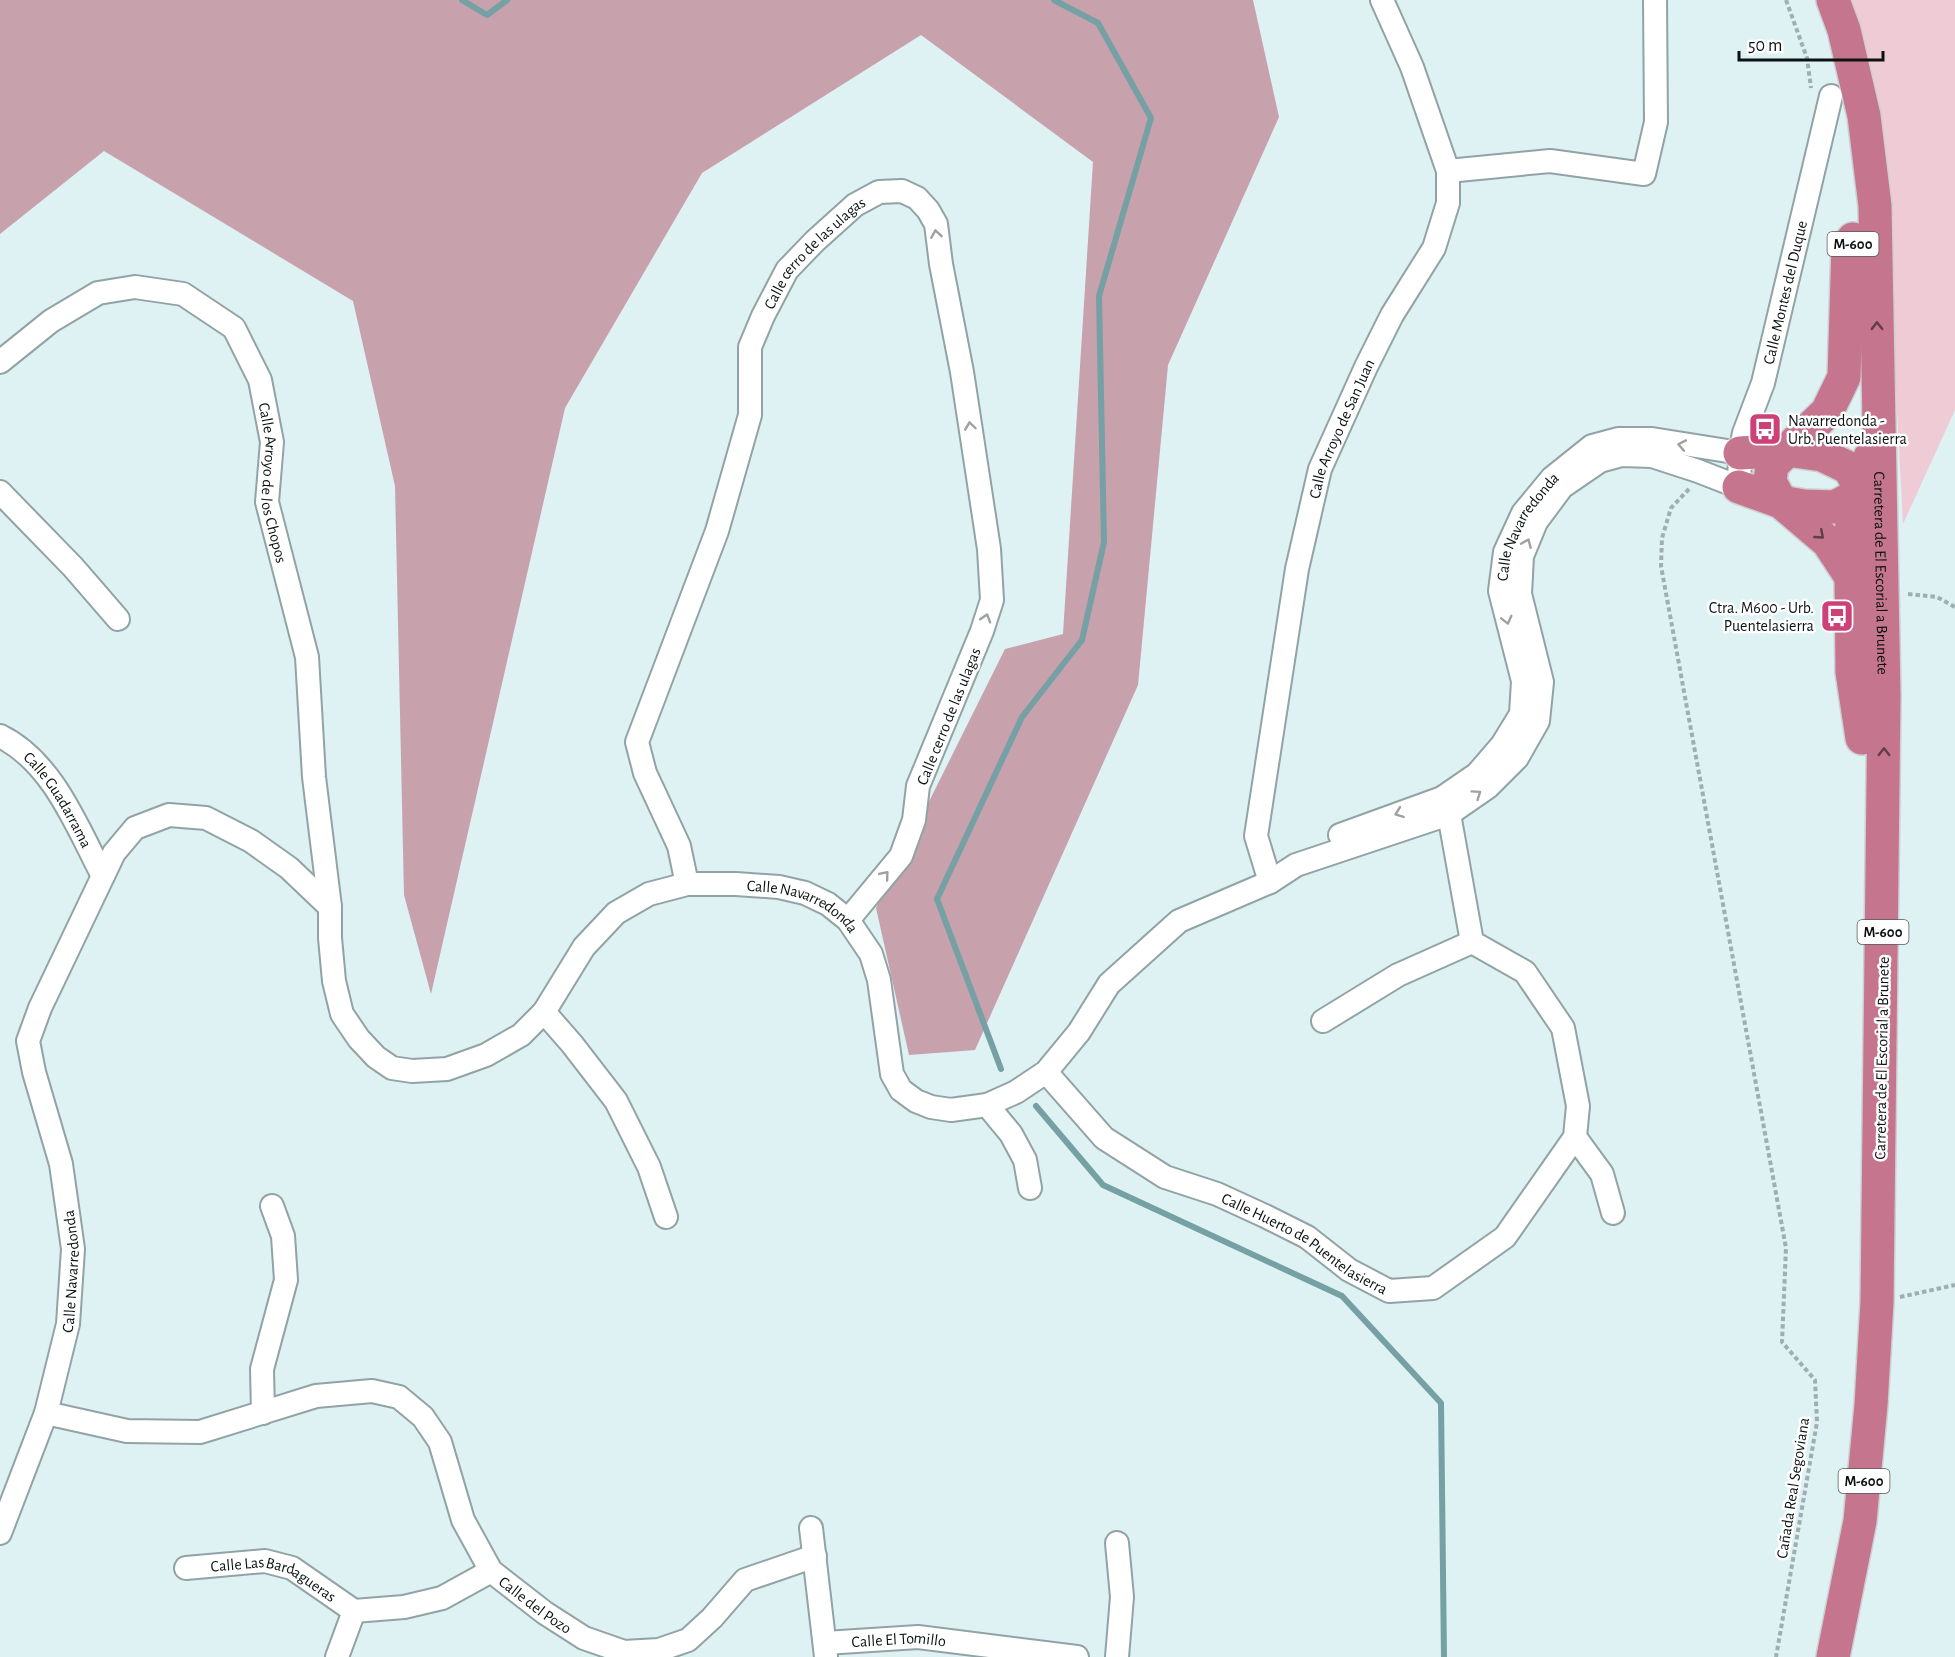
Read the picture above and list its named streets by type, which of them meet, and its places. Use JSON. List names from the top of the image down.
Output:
{
  "streets": {
    "highway": ["M-600", "Carretera de El Escorial a Brunete"],
    "street": [
      "Calle cerro de las ulagas",
      "Calle Montes del Duque",
      "Calle Arroyo de San Juan",
      "Calle Arroyo de los Chopos",
      "Calle Navarredonda",
      "Calle Guadarrama",
      "Calle Huerto de Puentelasierra",
      "Calle Las Bardagueras",
      "Calle del Pozo",
      "Calle El Tomillo"
    ],
    "path": ["Cañada Real Segoviana"]
  },
  "crossings": [
    ["M-600", "Carretera de El Escorial a Brunete"],
    ["Calle cerro de las ulagas", "Calle Navarredonda"],
    ["Calle Montes del Duque", "Calle Navarredonda"],
    ["Calle Arroyo de San Juan", "Calle Navarredonda"],
    ["Calle Arroyo de los Chopos", "Calle Navarredonda"],
    ["Calle Navarredonda", "Calle Guadarrama"],
    ["Calle Navarredonda", "Calle Huerto de Puentelasierra"],
    ["Calle Navarredonda", "Cañada Real Segoviana"],
    ["Calle Navarredonda", "Calle del Pozo"],
    ["Calle Las Bardagueras", "Calle del Pozo"]
  ],
  "places": {
    "bus stop": ["Navarredonda - Urb. Puentelasierra", "Ctra. M600 - Urb. Puentelasierra"]
  },
  "scale_bar": "50 m"
}
